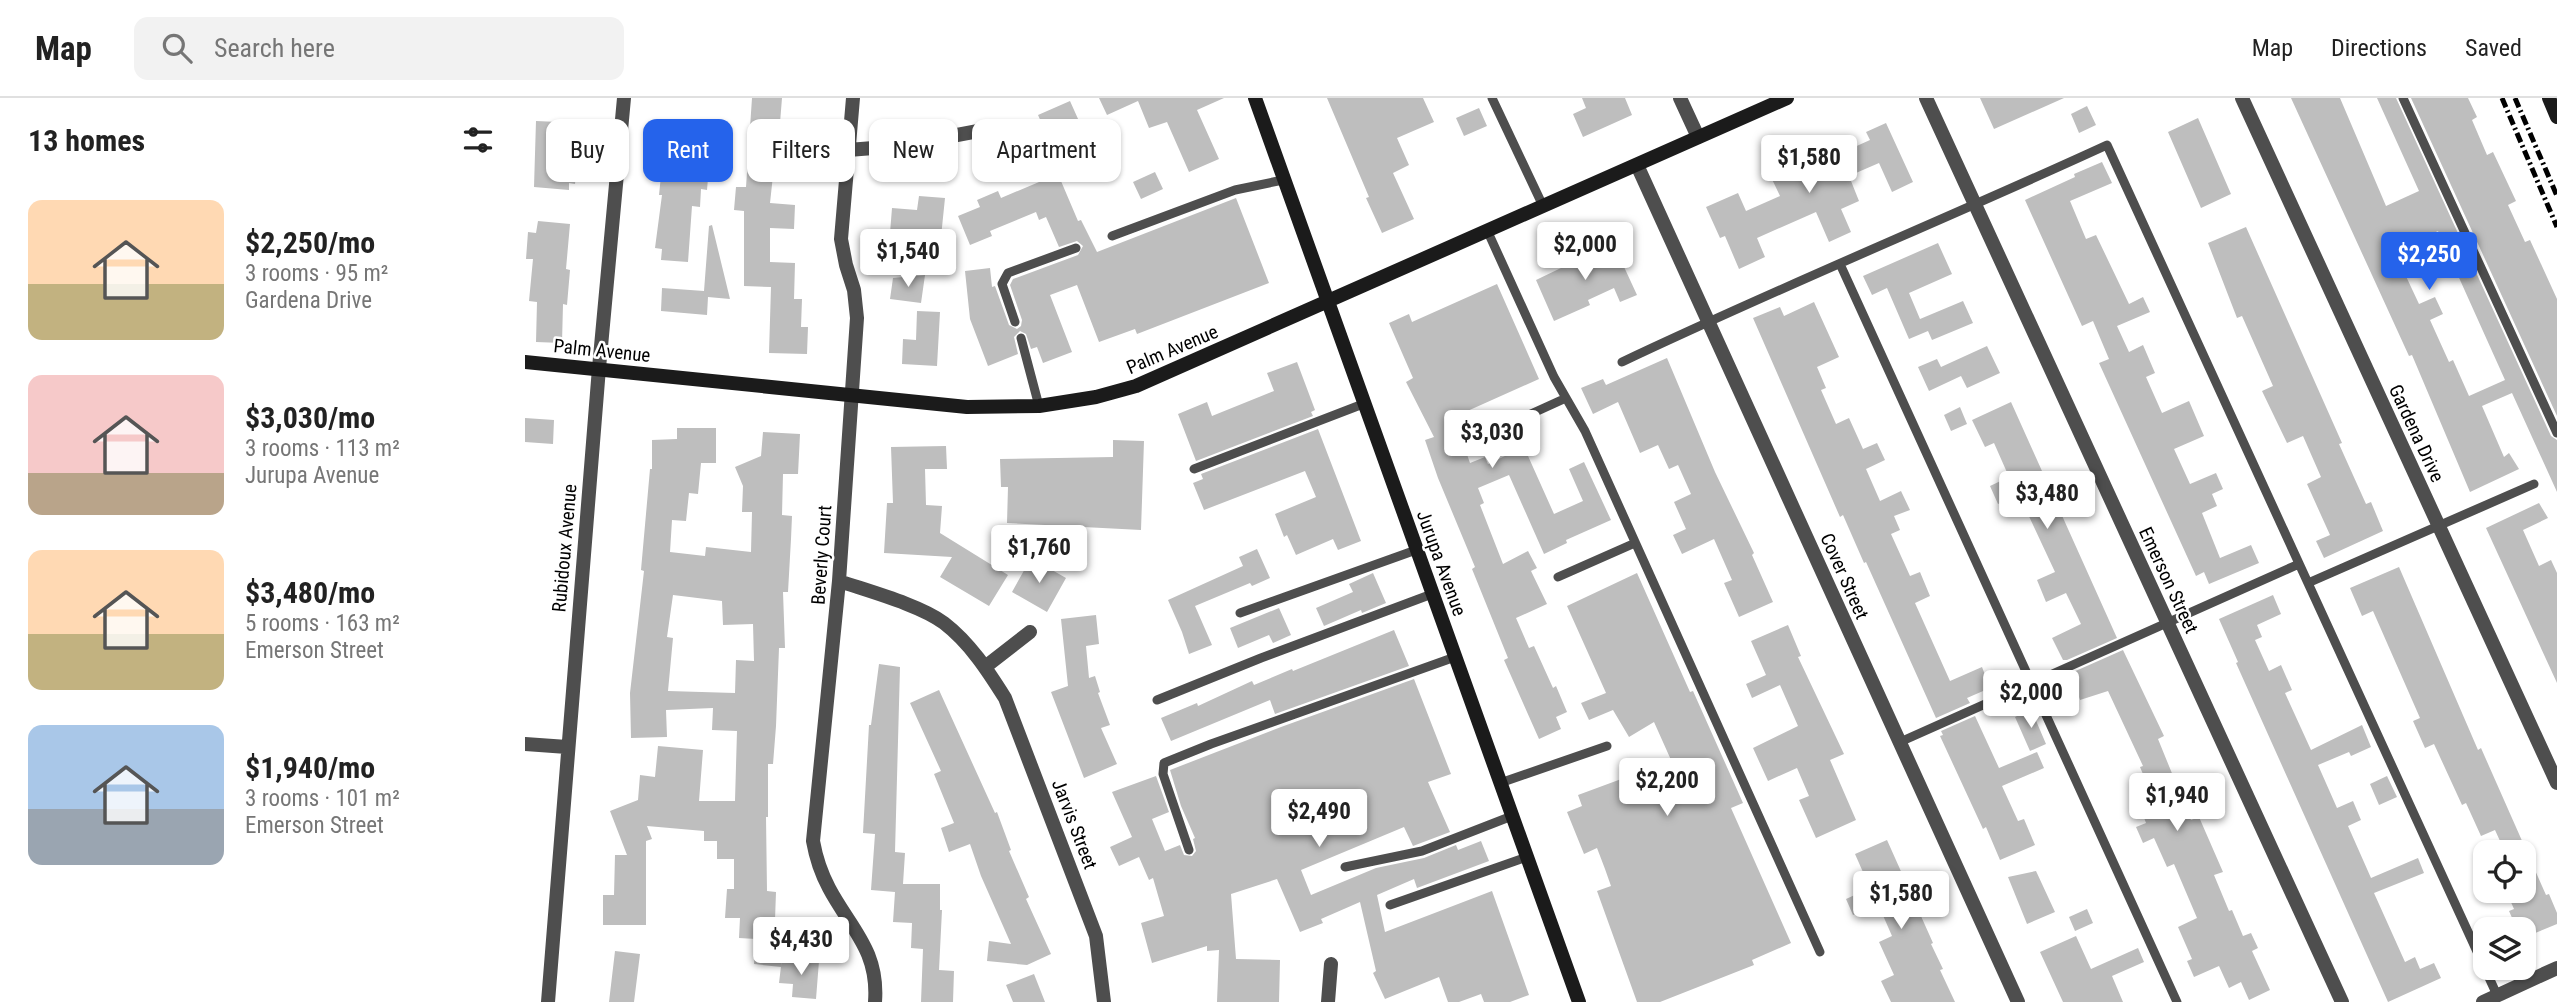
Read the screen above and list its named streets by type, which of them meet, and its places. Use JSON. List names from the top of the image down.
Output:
{
  "streets": {
    "street": [
      "Palm Avenue",
      "Gardena Drive",
      "Rubidoux Avenue",
      "Beverly Court",
      "Jurupa Avenue",
      "Cover Street",
      "Emerson Street",
      "Jarvis Street"
    ]
  },
  "crossings": [
    ["Palm Avenue", "Rubidoux Avenue"],
    ["Palm Avenue", "Beverly Court"],
    ["Palm Avenue", "Jurupa Avenue"],
    ["Palm Avenue", "Cover Street"],
    ["Beverly Court", "Jarvis Street"]
  ],
  "page": {
    "header": "Map",
    "search": "Search here",
    "nav": ["Map", "Directions", "Saved"],
    "heading": "13 homes",
    "chip": [
      "Buy",
      "Rent",
      "Filters",
      "New",
      "Apartment"
    ],
    "price": [
      "$1,580",
      "$2,000",
      "$1,540",
      "$2,250",
      "$3,030",
      "$3,480",
      "$1,760",
      "$2,000",
      "$2,200",
      "$1,940",
      "$2,490",
      "$1,580",
      "$4,430"
    ],
    "list": [
      {
        "name": "$2,250/mo",
        "note": "3 rooms · 95 m² · Gardena Drive"
      },
      {
        "name": "$3,030/mo",
        "note": "3 rooms · 113 m² · Jurupa Avenue"
      },
      {
        "name": "$3,480/mo",
        "note": "5 rooms · 163 m² · Emerson Street"
      },
      {
        "name": "$1,940/mo",
        "note": "3 rooms · 101 m² · Emerson Street"
      }
    ]
  }
}
